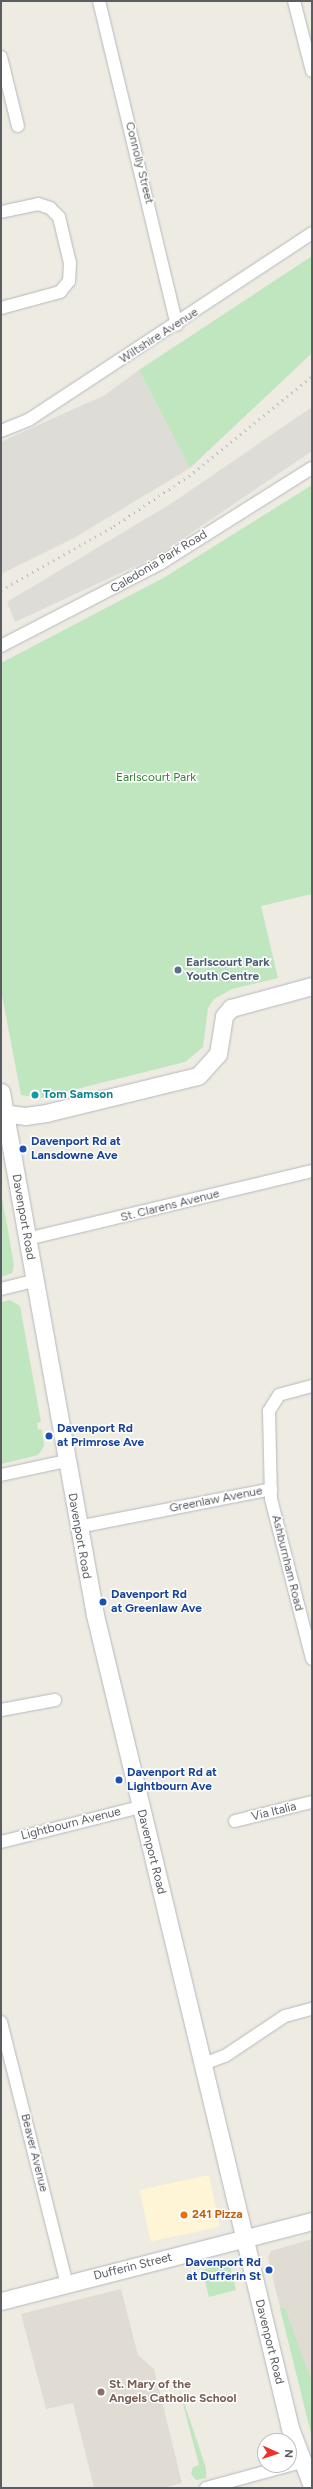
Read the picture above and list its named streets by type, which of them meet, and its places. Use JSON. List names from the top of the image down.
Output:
{
  "streets": {
    "street": [
      "Connolly Street",
      "Wiltshire Avenue",
      "Caledonia Park Road",
      "St. Clarens Avenue",
      "Davenport Road",
      "Greenlaw Avenue",
      "Ashburnham Road",
      "Via Italia",
      "Lightbourn Avenue",
      "Beaver Avenue",
      "Dufferin Street"
    ]
  },
  "crossings": [
    ["Connolly Street", "Wiltshire Avenue"],
    ["St. Clarens Avenue", "Davenport Road"],
    ["Davenport Road", "Greenlaw Avenue"],
    ["Davenport Road", "Lightbourn Avenue"],
    ["Davenport Road", "Dufferin Street"],
    ["Greenlaw Avenue", "Ashburnham Road"],
    ["Beaver Avenue", "Dufferin Street"]
  ],
  "parks": ["Earlscourt Park"],
  "places": [
    "Earlscourt Park Youth Centre",
    "Tom Samson",
    "Davenport Rd at Lansdowne Ave",
    "Davenport Rd at Primrose Ave",
    "Davenport Rd at Greenlaw Ave",
    "Davenport Rd at Lightbourn Ave",
    "241 Pizza",
    "Davenport Rd at Dufferin St",
    "St. Mary of the Angels Catholic School"
  ],
  "north": "right"
}
